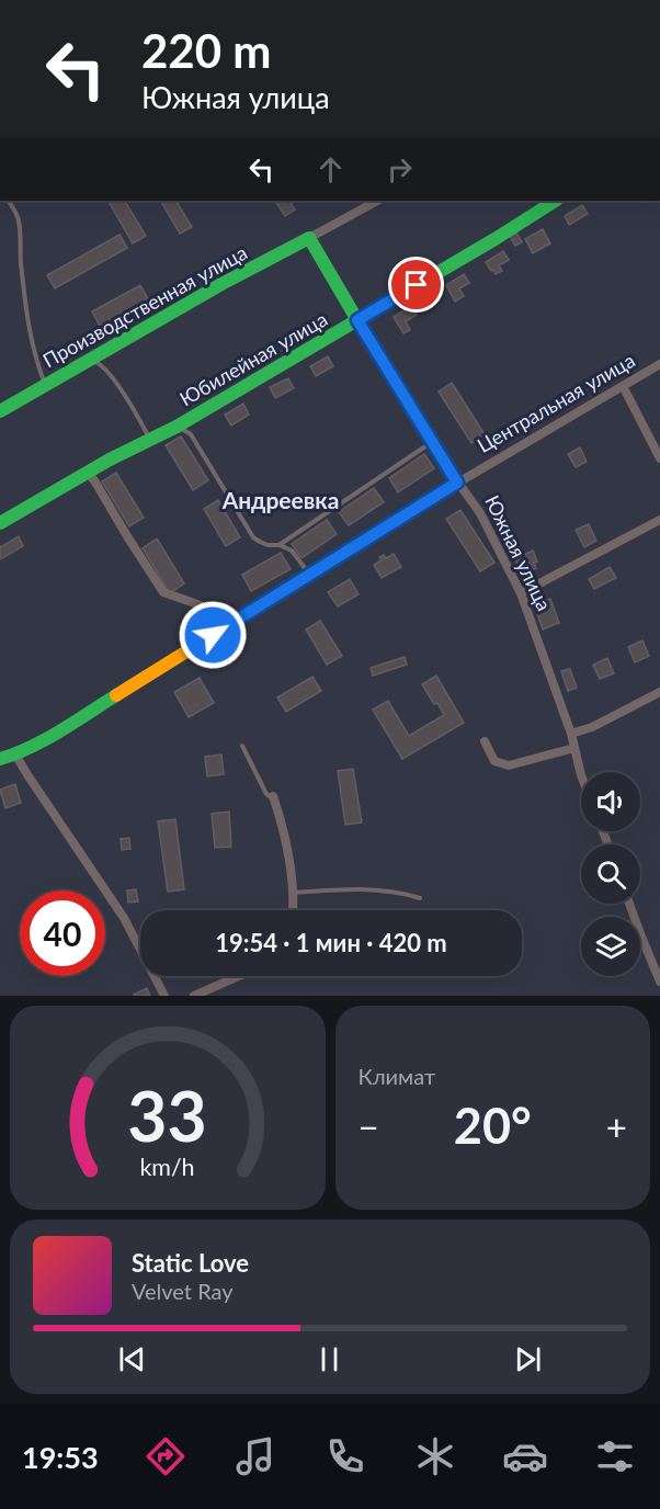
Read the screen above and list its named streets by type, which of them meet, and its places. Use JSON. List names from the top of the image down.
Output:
{
  "streets": {
    "street": [
      "Производственная улица",
      "Юбилейная улица",
      "Центральная улица",
      "Южная улица"
    ]
  },
  "crossings": [
    ["Производственная улица", "Южная улица"],
    ["Юбилейная улица", "Южная улица"],
    ["Центральная улица", "Южная улица"]
  ],
  "districts": ["Андреевка"],
  "page": {
    "turn": ["220 m", "Южная улица"],
    "limit": "40",
    "trip": "19:54 · 1 мин · 420 m",
    "tile": "Климат",
    "heat": ["−", "20°", "+"],
    "song": ["Static Love", "Velvet Ray"],
    "tabs": "19:53",
    "gauge": ["33", "km/h"]
  }
}
